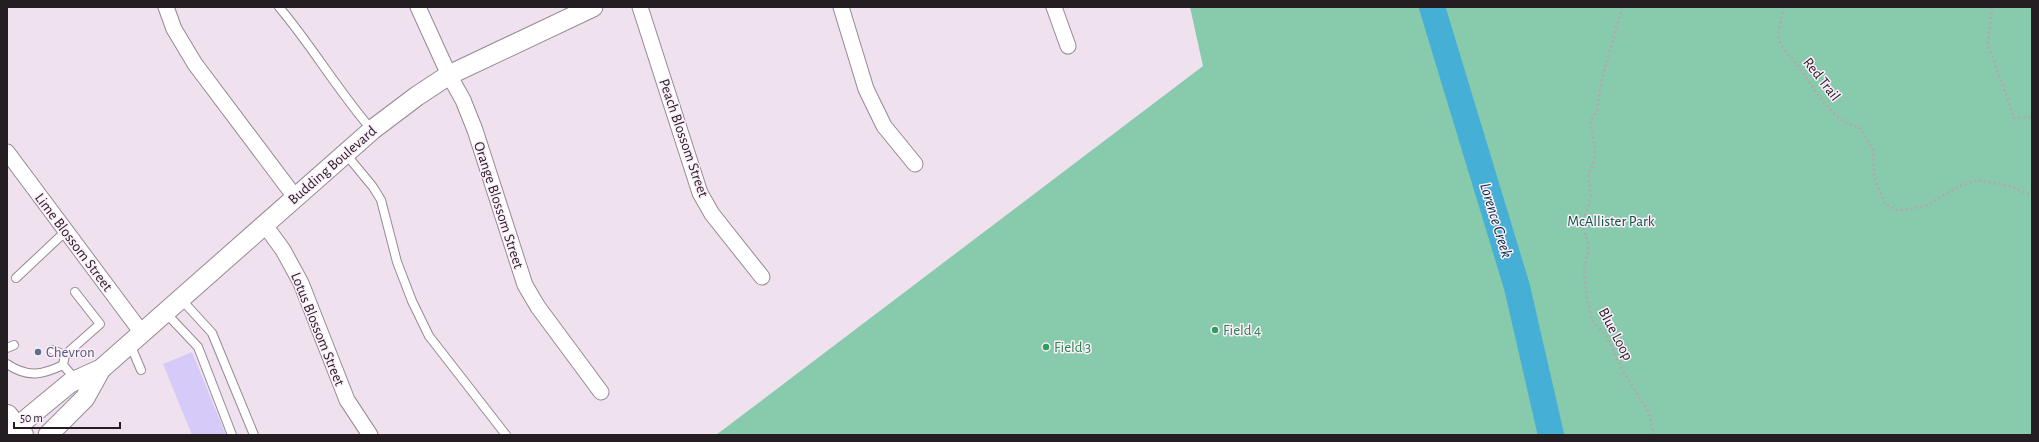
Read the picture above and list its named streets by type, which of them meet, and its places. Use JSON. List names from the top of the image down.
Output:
{
  "streets": {
    "street": [
      "Peach Blossom Street",
      "Budding Boulevard",
      "Orange Blossom Street",
      "Lime Blossom Street",
      "Lotus Blossom Street"
    ],
    "path": ["Red Trail", "Blue Loop"]
  },
  "crossings": [
    ["Budding Boulevard", "Orange Blossom Street"],
    ["Budding Boulevard", "Lime Blossom Street"],
    ["Budding Boulevard", "Lotus Blossom Street"]
  ],
  "water": ["Lorence Creek"],
  "parks": ["McAllister Park"],
  "places": ["Field 4", "Field 3", "Chevron"],
  "scale_bar": "50 m"
}
